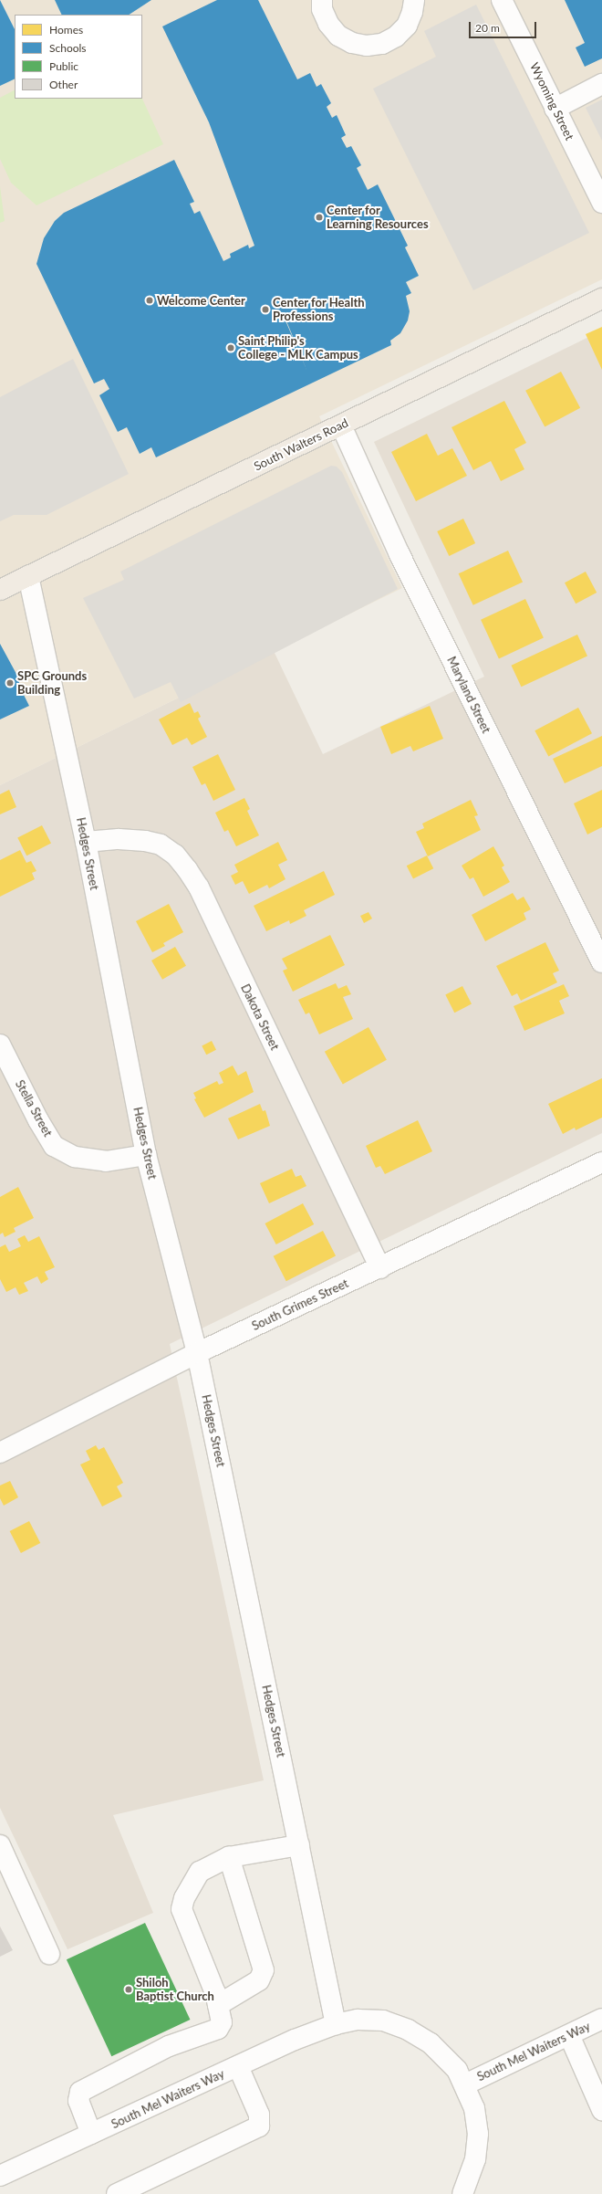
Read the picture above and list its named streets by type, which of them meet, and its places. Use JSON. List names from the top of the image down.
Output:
{
  "streets": {
    "main road": ["South Walters Road"],
    "street": [
      "Wyoming Street",
      "Maryland Street",
      "Hedges Street",
      "Dakota Street",
      "Stella Street",
      "South Grimes Street",
      "South Mel Waiters Way"
    ]
  },
  "crossings": [
    ["South Walters Road", "Maryland Street"],
    ["South Walters Road", "Hedges Street"],
    ["Hedges Street", "Dakota Street"],
    ["Hedges Street", "Stella Street"],
    ["Hedges Street", "South Grimes Street"],
    ["Hedges Street", "South Mel Waiters Way"],
    ["Dakota Street", "South Grimes Street"]
  ],
  "places": [
    "Center for Learning Resources",
    "Welcome Center",
    "Center for Health Professions",
    "Saint Philip's College - MLK Campus",
    "SPC Grounds Building",
    "Shiloh Baptist Church"
  ],
  "legend": [
    "Homes",
    "Schools",
    "Public",
    "Other"
  ],
  "scale_bar": "20 m"
}
